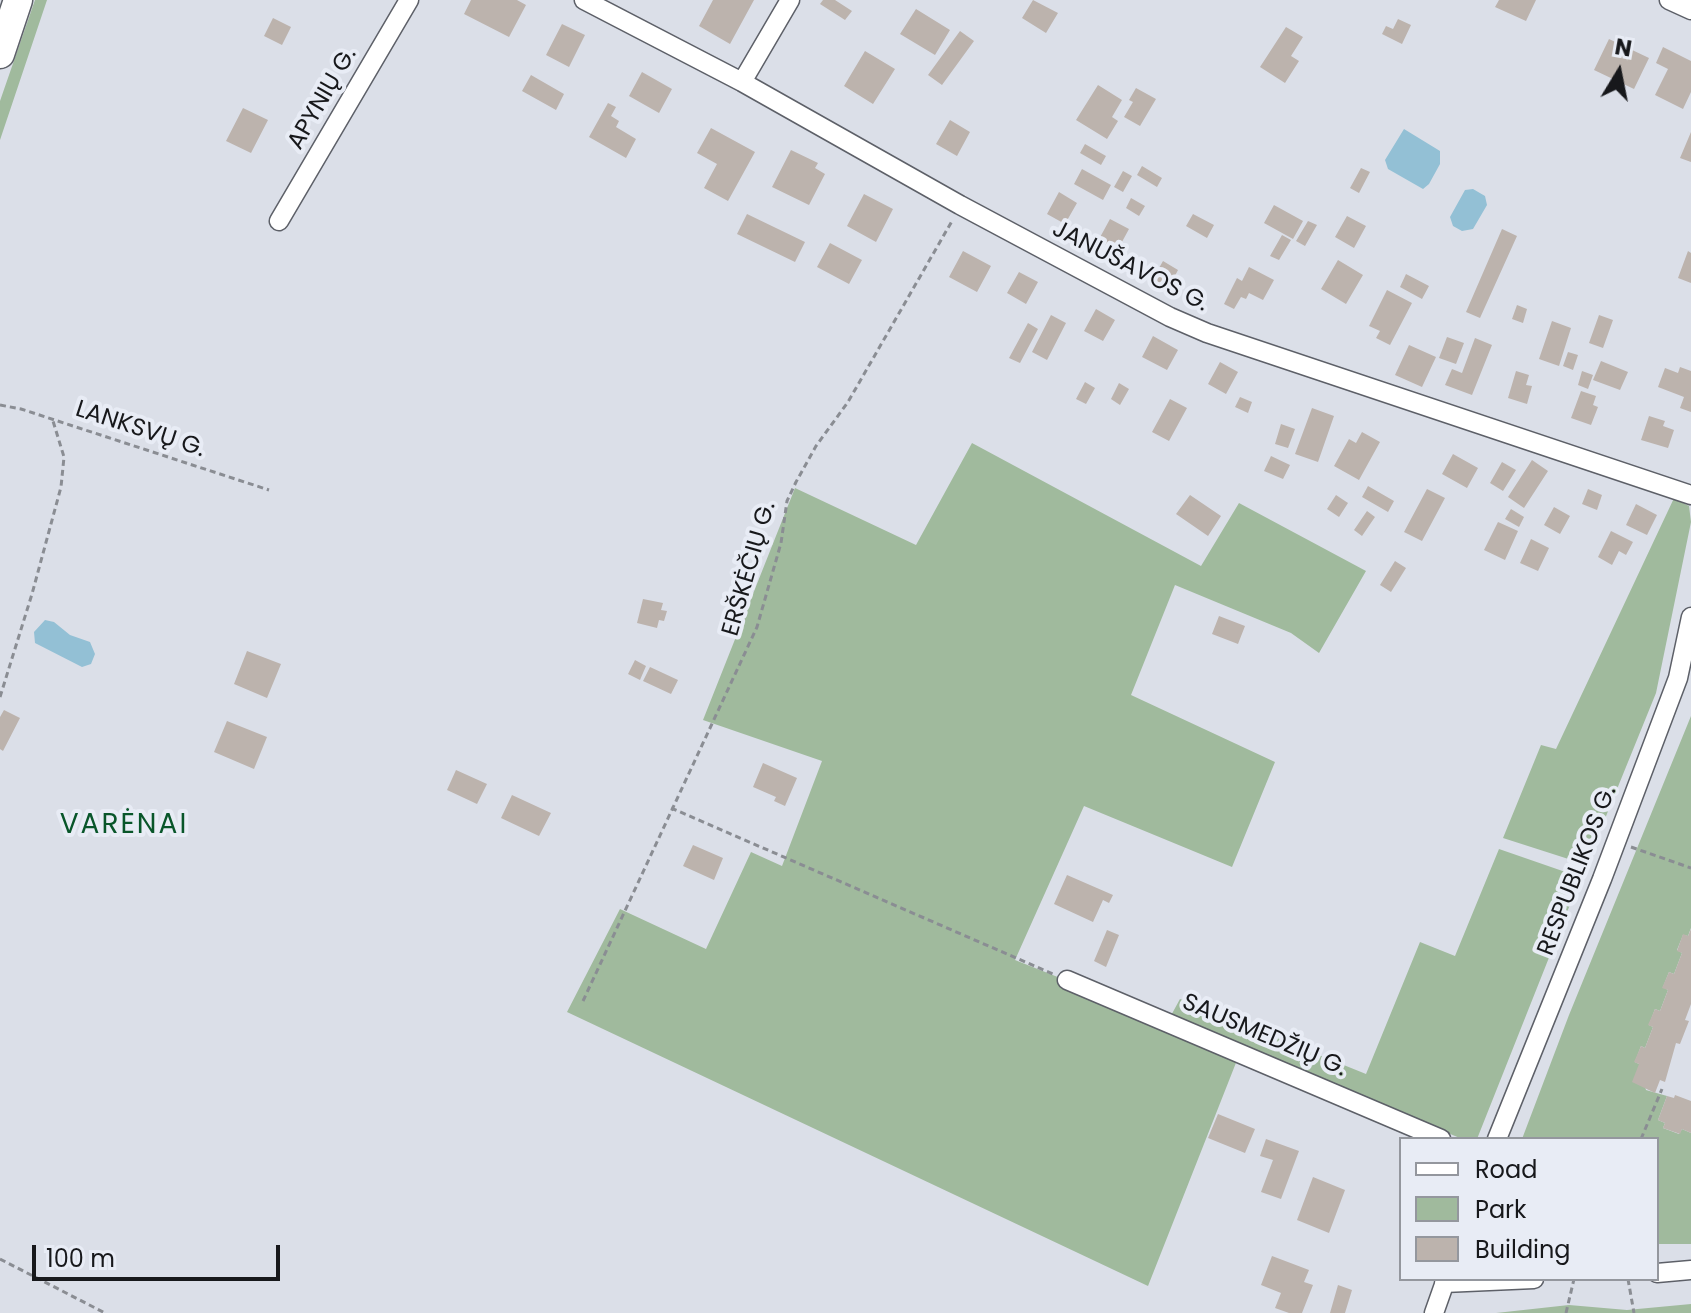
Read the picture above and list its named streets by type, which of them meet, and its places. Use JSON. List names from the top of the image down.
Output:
{
  "streets": {
    "street": [
      "APYNIŲ G.",
      "JANUŠAVOS G.",
      "RESPUBLIKOS G.",
      "SAUSMEDŽIŲ G."
    ],
    "path": ["LANKSVŲ G.", "ERŠKĖČIŲ G."]
  },
  "crossings": [
    ["JANUŠAVOS G.", "ERŠKĖČIŲ G."]
  ],
  "districts": ["VARĖNAI"],
  "legend": ["Road", "Park", "Building"],
  "scale_bar": "100 m",
  "north": "top"
}
